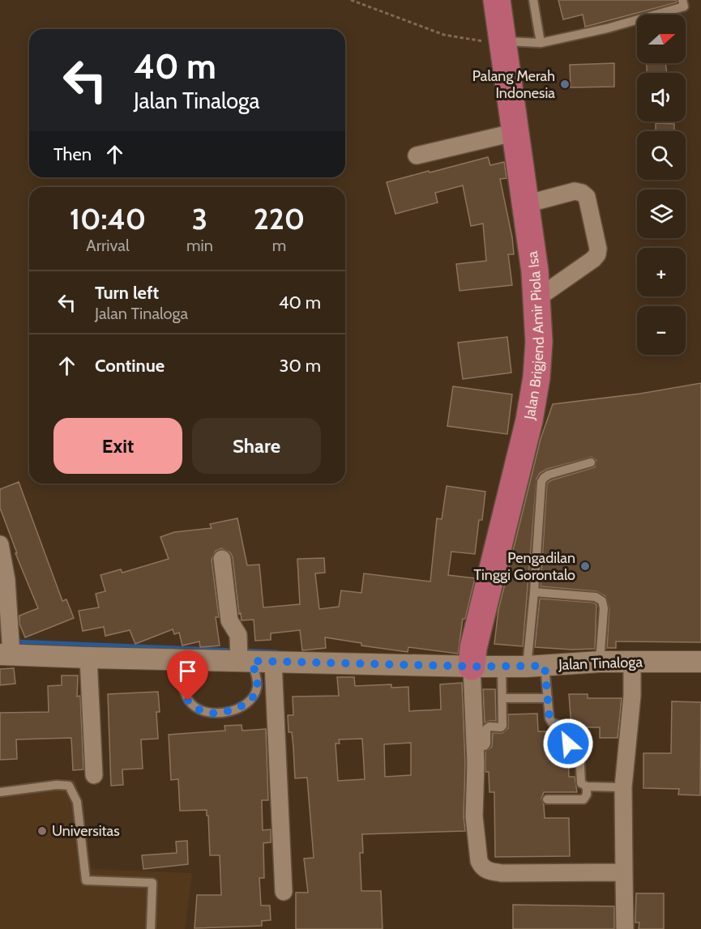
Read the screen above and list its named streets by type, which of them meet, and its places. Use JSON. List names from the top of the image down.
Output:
{
  "streets": {
    "main road": ["Jalan Brigjend Amir Piola Isa"],
    "street": ["Jalan Tinaloga"]
  },
  "crossings": [
    ["Jalan Brigjend Amir Piola Isa", "Jalan Tinaloga"]
  ],
  "places": ["Palang Merah Indonesia", "Pengadilan Tinggi Gorontalo", "Universitas"],
  "north": "right",
  "page": {
    "map_buttons": ["+", "−"],
    "turn": ["40 m", "Jalan Tinaloga"],
    "then": "Then",
    "eta": [
      "10:40",
      "Arrival",
      "3",
      "min",
      "220",
      "m"
    ],
    "list": [
      {
        "name": "Turn left",
        "note": "Jalan Tinaloga",
        "value": "40 m"
      },
      {
        "name": "Continue",
        "value": "30 m"
      }
    ],
    "buttons": ["Exit", "Share"]
  }
}
